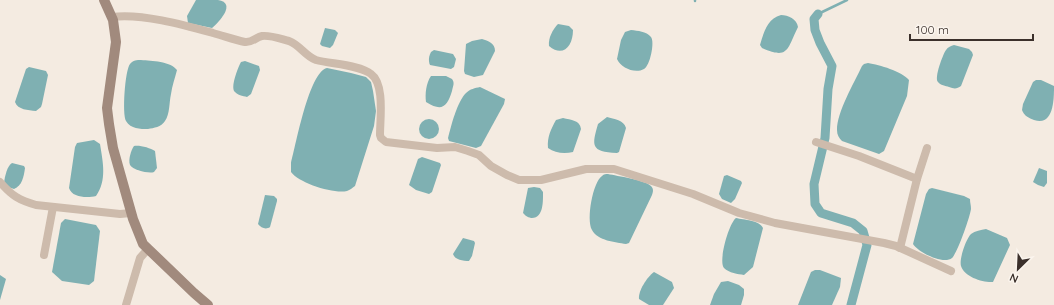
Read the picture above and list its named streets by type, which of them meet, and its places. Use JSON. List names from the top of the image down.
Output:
{
  "scale_bar": "100 m",
  "north": "bottom left"
}
